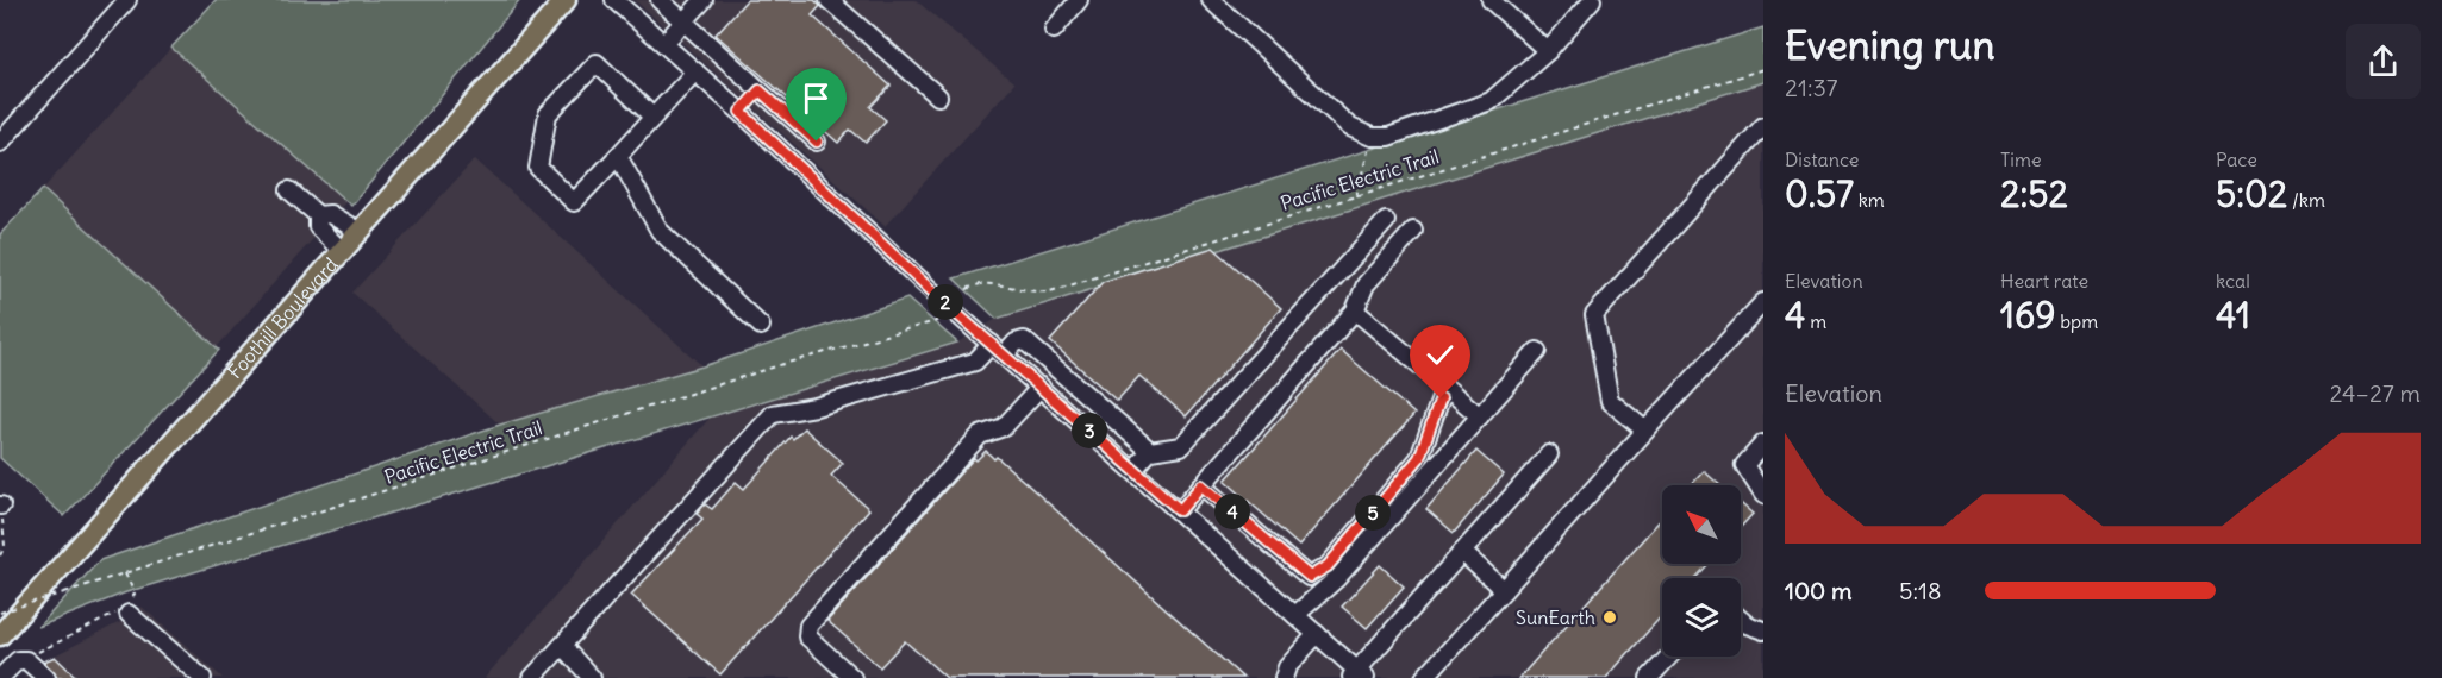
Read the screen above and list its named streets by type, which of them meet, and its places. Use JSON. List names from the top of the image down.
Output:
{
  "streets": {
    "main road": ["Foothill Boulevard"],
    "path": ["Pacific Electric Trail"]
  },
  "places": ["SunEarth"],
  "north": "top left",
  "page": {
    "heading": ["Evening run", "21:37"],
    "stats": [
      ["Distance", "0.57 km"],
      ["Time", "2:52"],
      ["Pace", "5:02 /km"],
      ["Elevation", "4 m"],
      ["Heart rate", "169 bpm"],
      ["kcal", "41"]
    ],
    "pins": [
      "2",
      "3",
      "4",
      "5"
    ],
    "chart": ["Elevation", "24–27 m"],
    "list": [
      {
        "name": "100 m",
        "note": "5:18"
      }
    ]
  }
}
